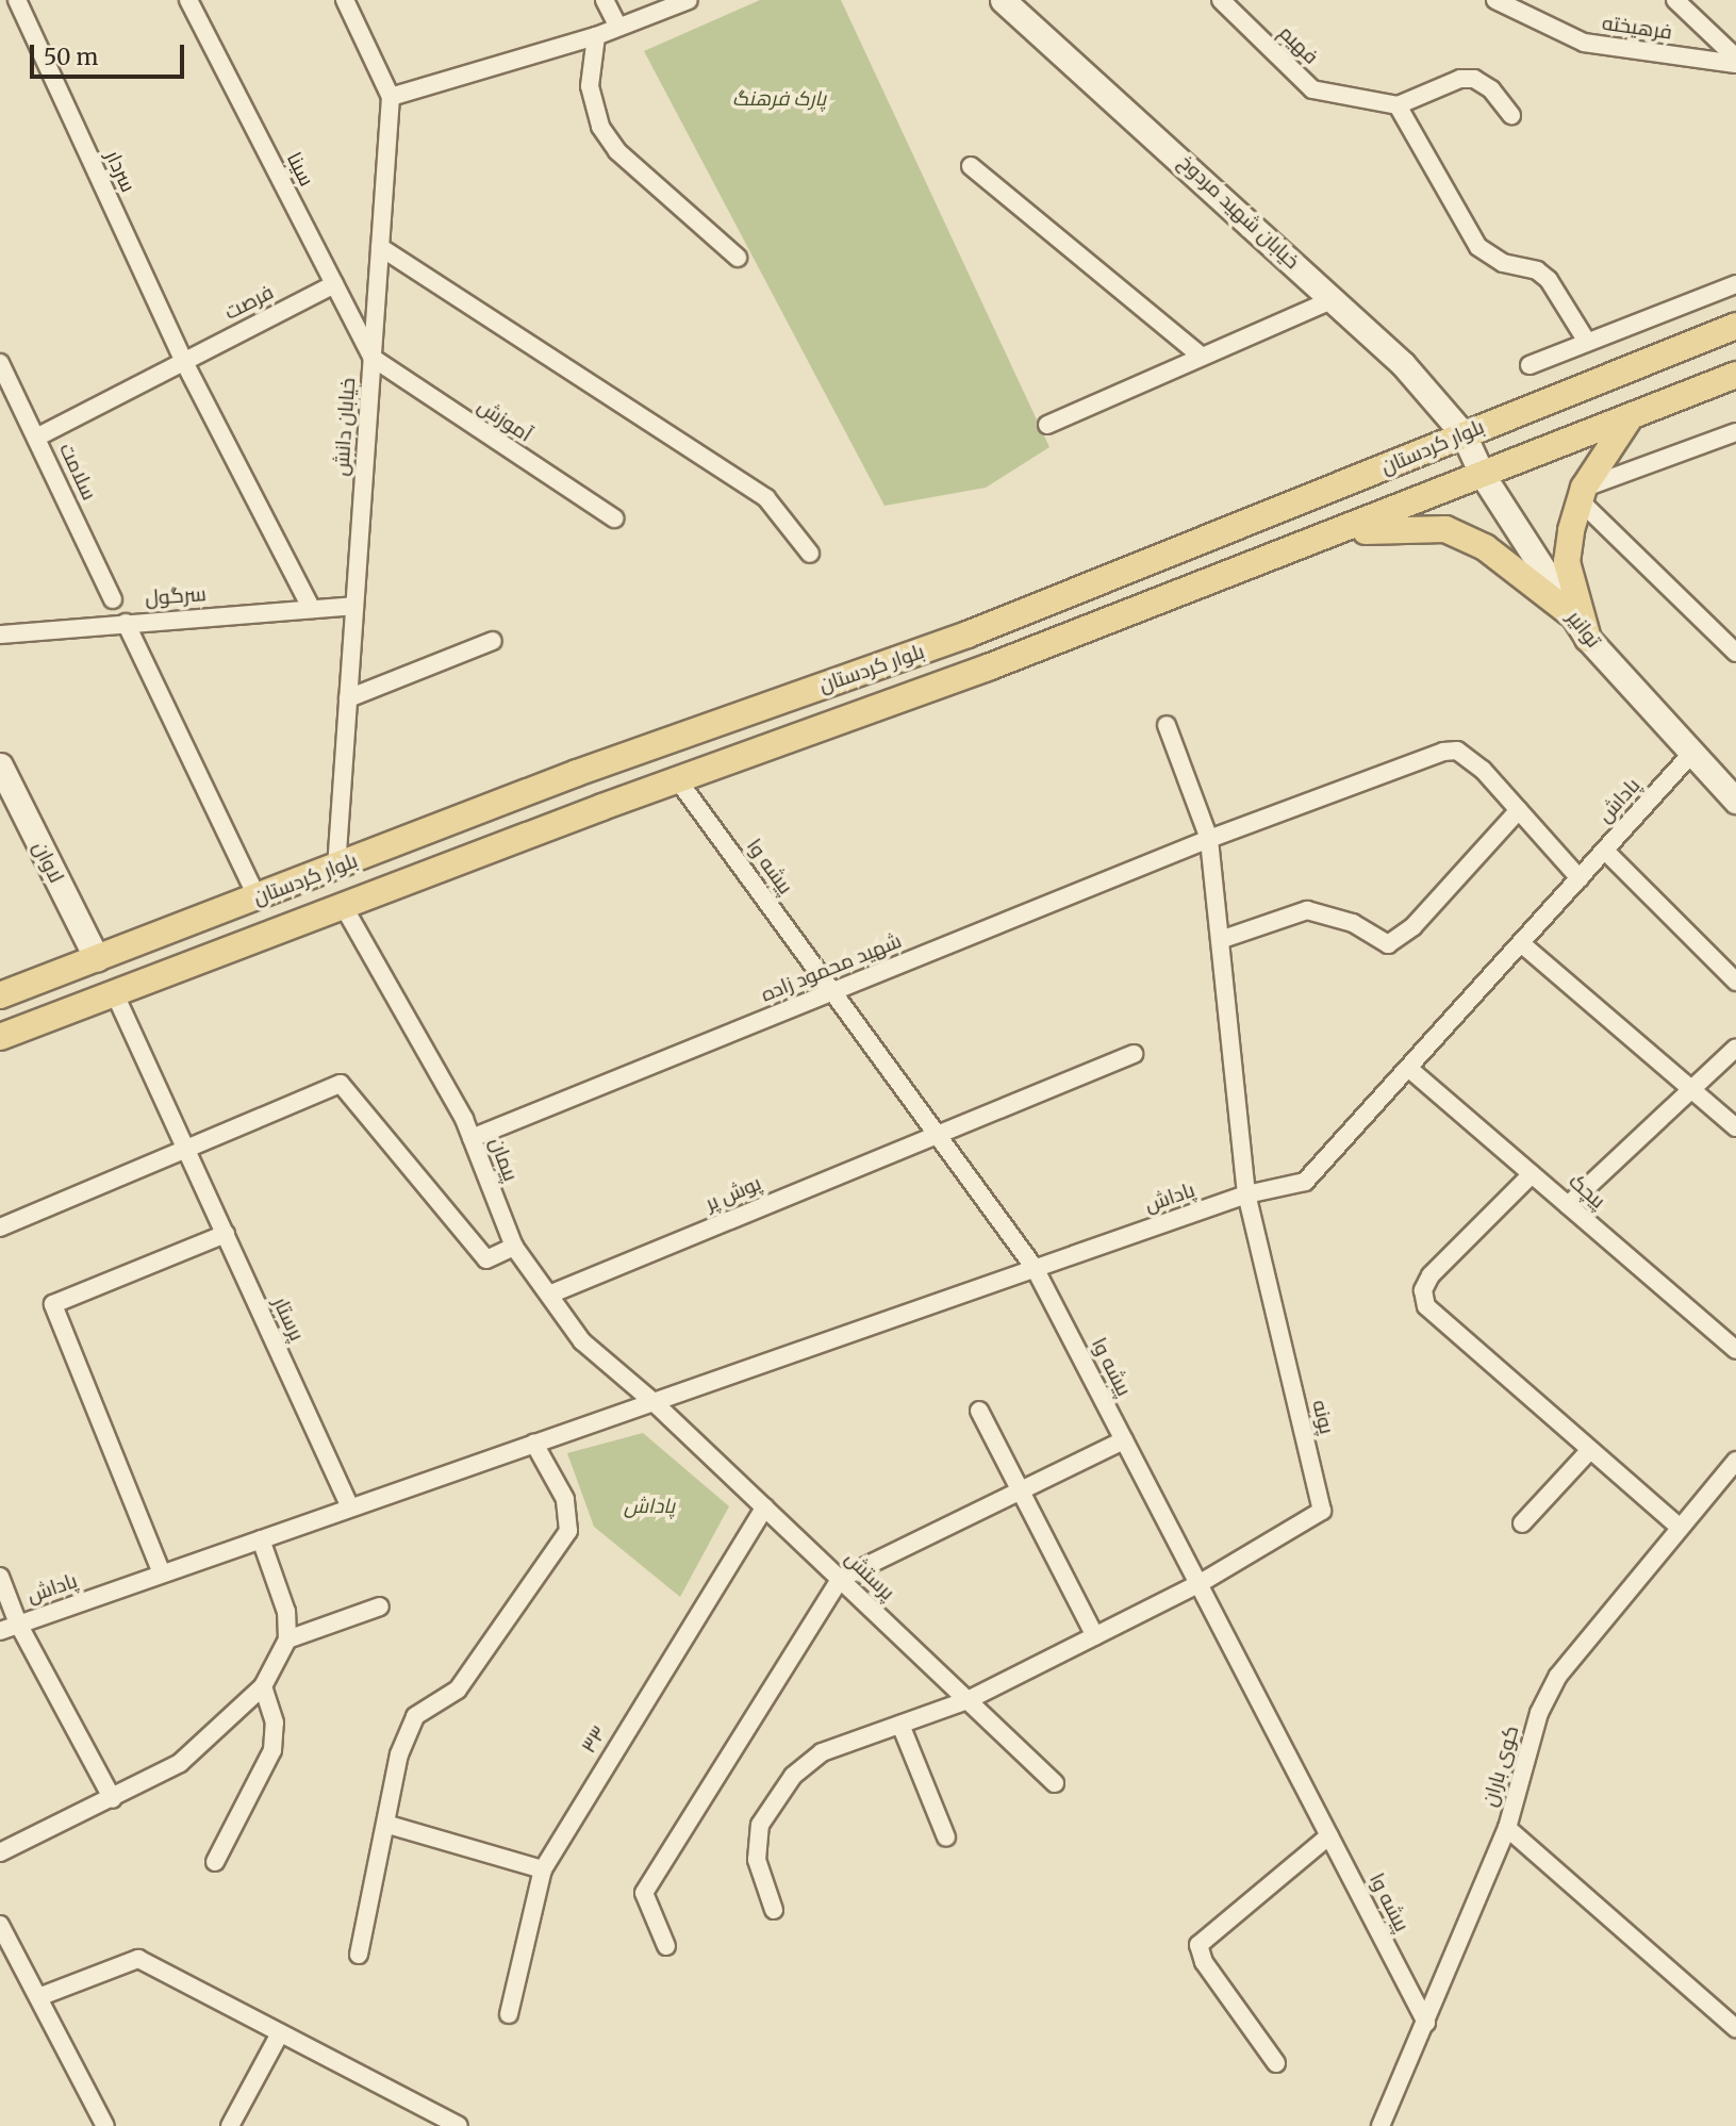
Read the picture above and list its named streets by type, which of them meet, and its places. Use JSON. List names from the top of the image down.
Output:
{
  "streets": {
    "main road": ["بلوار کردستان"],
    "street": [
      "فرهیخته",
      "فهیم",
      "سینا",
      "سردار",
      "خیابان شهید مردوخ",
      "فرصت",
      "آموزش",
      "خیابان دانش",
      "سلامت",
      "سرگول",
      "توانیر",
      "پاداش",
      "لاوان",
      "پیشه وا",
      "شهید محمود زاده",
      "پیمان",
      "پیچک",
      "پوش پر",
      "پرستار",
      "پونه",
      "پرستش",
      "۳۳",
      "کوی باران"
    ]
  },
  "crossings": [
    ["سینا", "فرصت"],
    ["سینا", "آموزش"],
    ["سینا", "خیابان دانش"],
    ["سردار", "فرصت"],
    ["سردار", "سرگول"],
    ["خیابان شهید مردوخ", "بلوار کردستان"],
    ["خیابان شهید مردوخ", "توانیر"],
    ["فرصت", "سلامت"],
    ["آموزش", "خیابان دانش"],
    ["خیابان دانش", "بلوار کردستان"],
    ["خیابان دانش", "سرگول"],
    ["بلوار کردستان", "توانیر"],
    ["بلوار کردستان", "لاوان"],
    ["بلوار کردستان", "پیشه وا"],
    ["بلوار کردستان", "پیمان"],
    ["بلوار کردستان", "پرستار"],
    ["توانیر", "پاداش"],
    ["پاداش", "پیشه وا"],
    ["پاداش", "شهید محمود زاده"],
    ["پاداش", "پیمان"],
    ["پاداش", "پیچک"],
    ["پاداش", "پرستار"],
    ["پاداش", "پونه"],
    ["پاداش", "پرستش"],
    ["پیشه وا", "شهید محمود زاده"],
    ["پیشه وا", "پوش پر"],
    ["پیشه وا", "پونه"],
    ["پیشه وا", "کوی باران"],
    ["شهید محمود زاده", "پیمان"],
    ["پیمان", "پوش پر"],
    ["پیمان", "پرستش"],
    ["پرستش", "۳۳"]
  ],
  "parks": ["پارک فرهنگ", "پاداش"],
  "scale_bar": "50 m"
}
